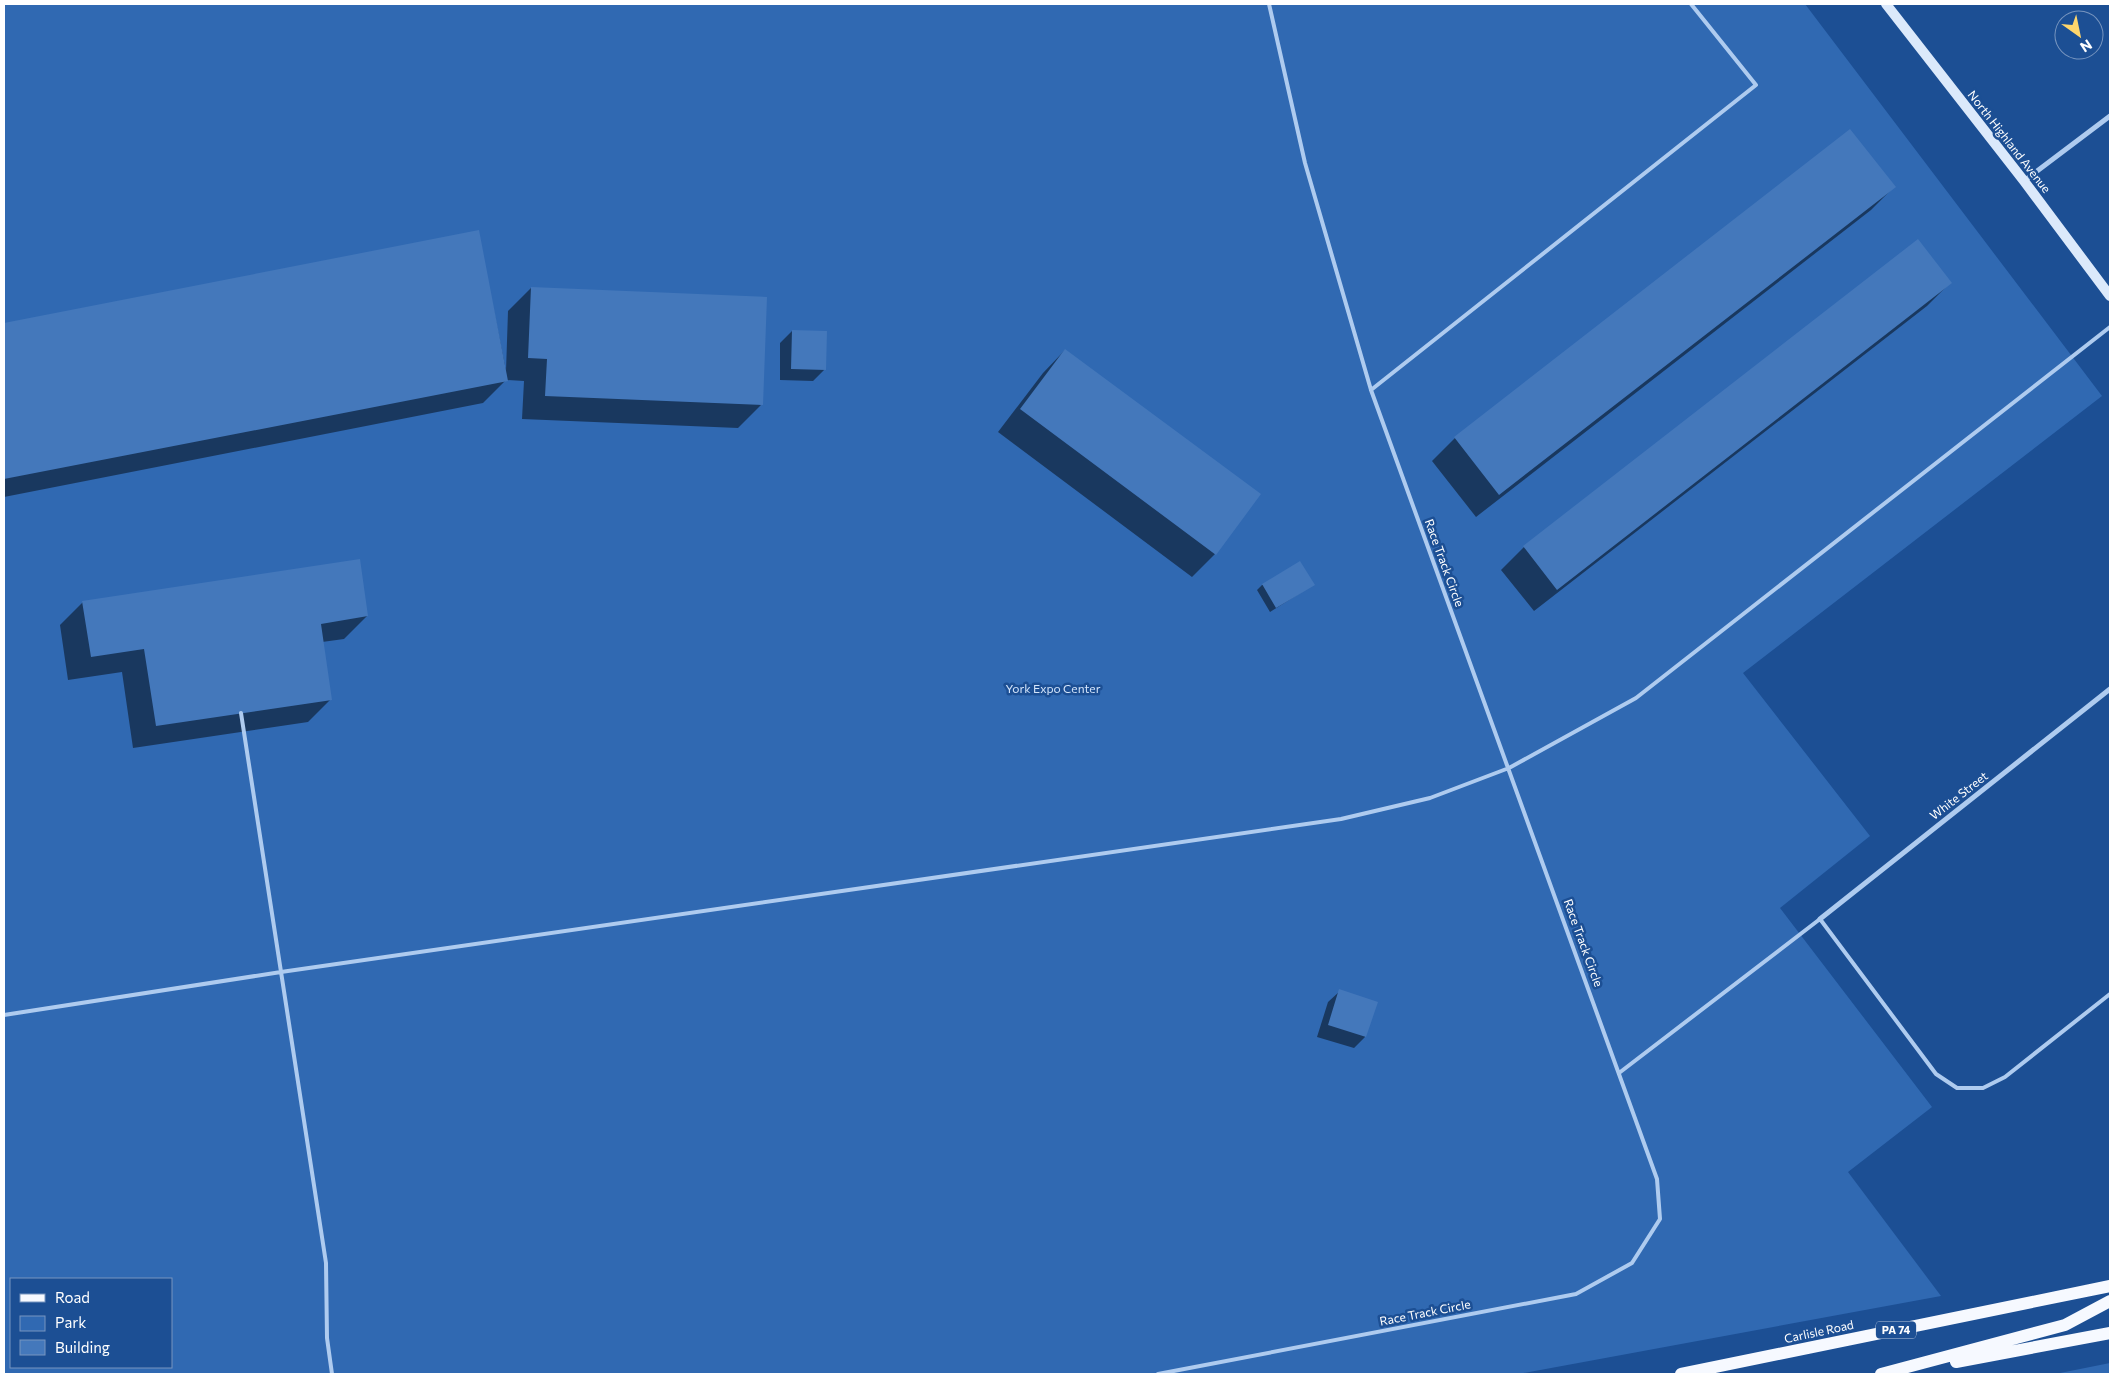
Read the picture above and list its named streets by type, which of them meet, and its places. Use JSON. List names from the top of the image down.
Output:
{
  "streets": {
    "main road": ["PA 74", "Carlisle Road"],
    "street": ["North Highland Avenue", "White Street"],
    "lane": ["Race Track Circle"]
  },
  "parks": ["York Expo Center"],
  "legend": ["Road", "Park", "Building"],
  "north": "bottom right"
}
